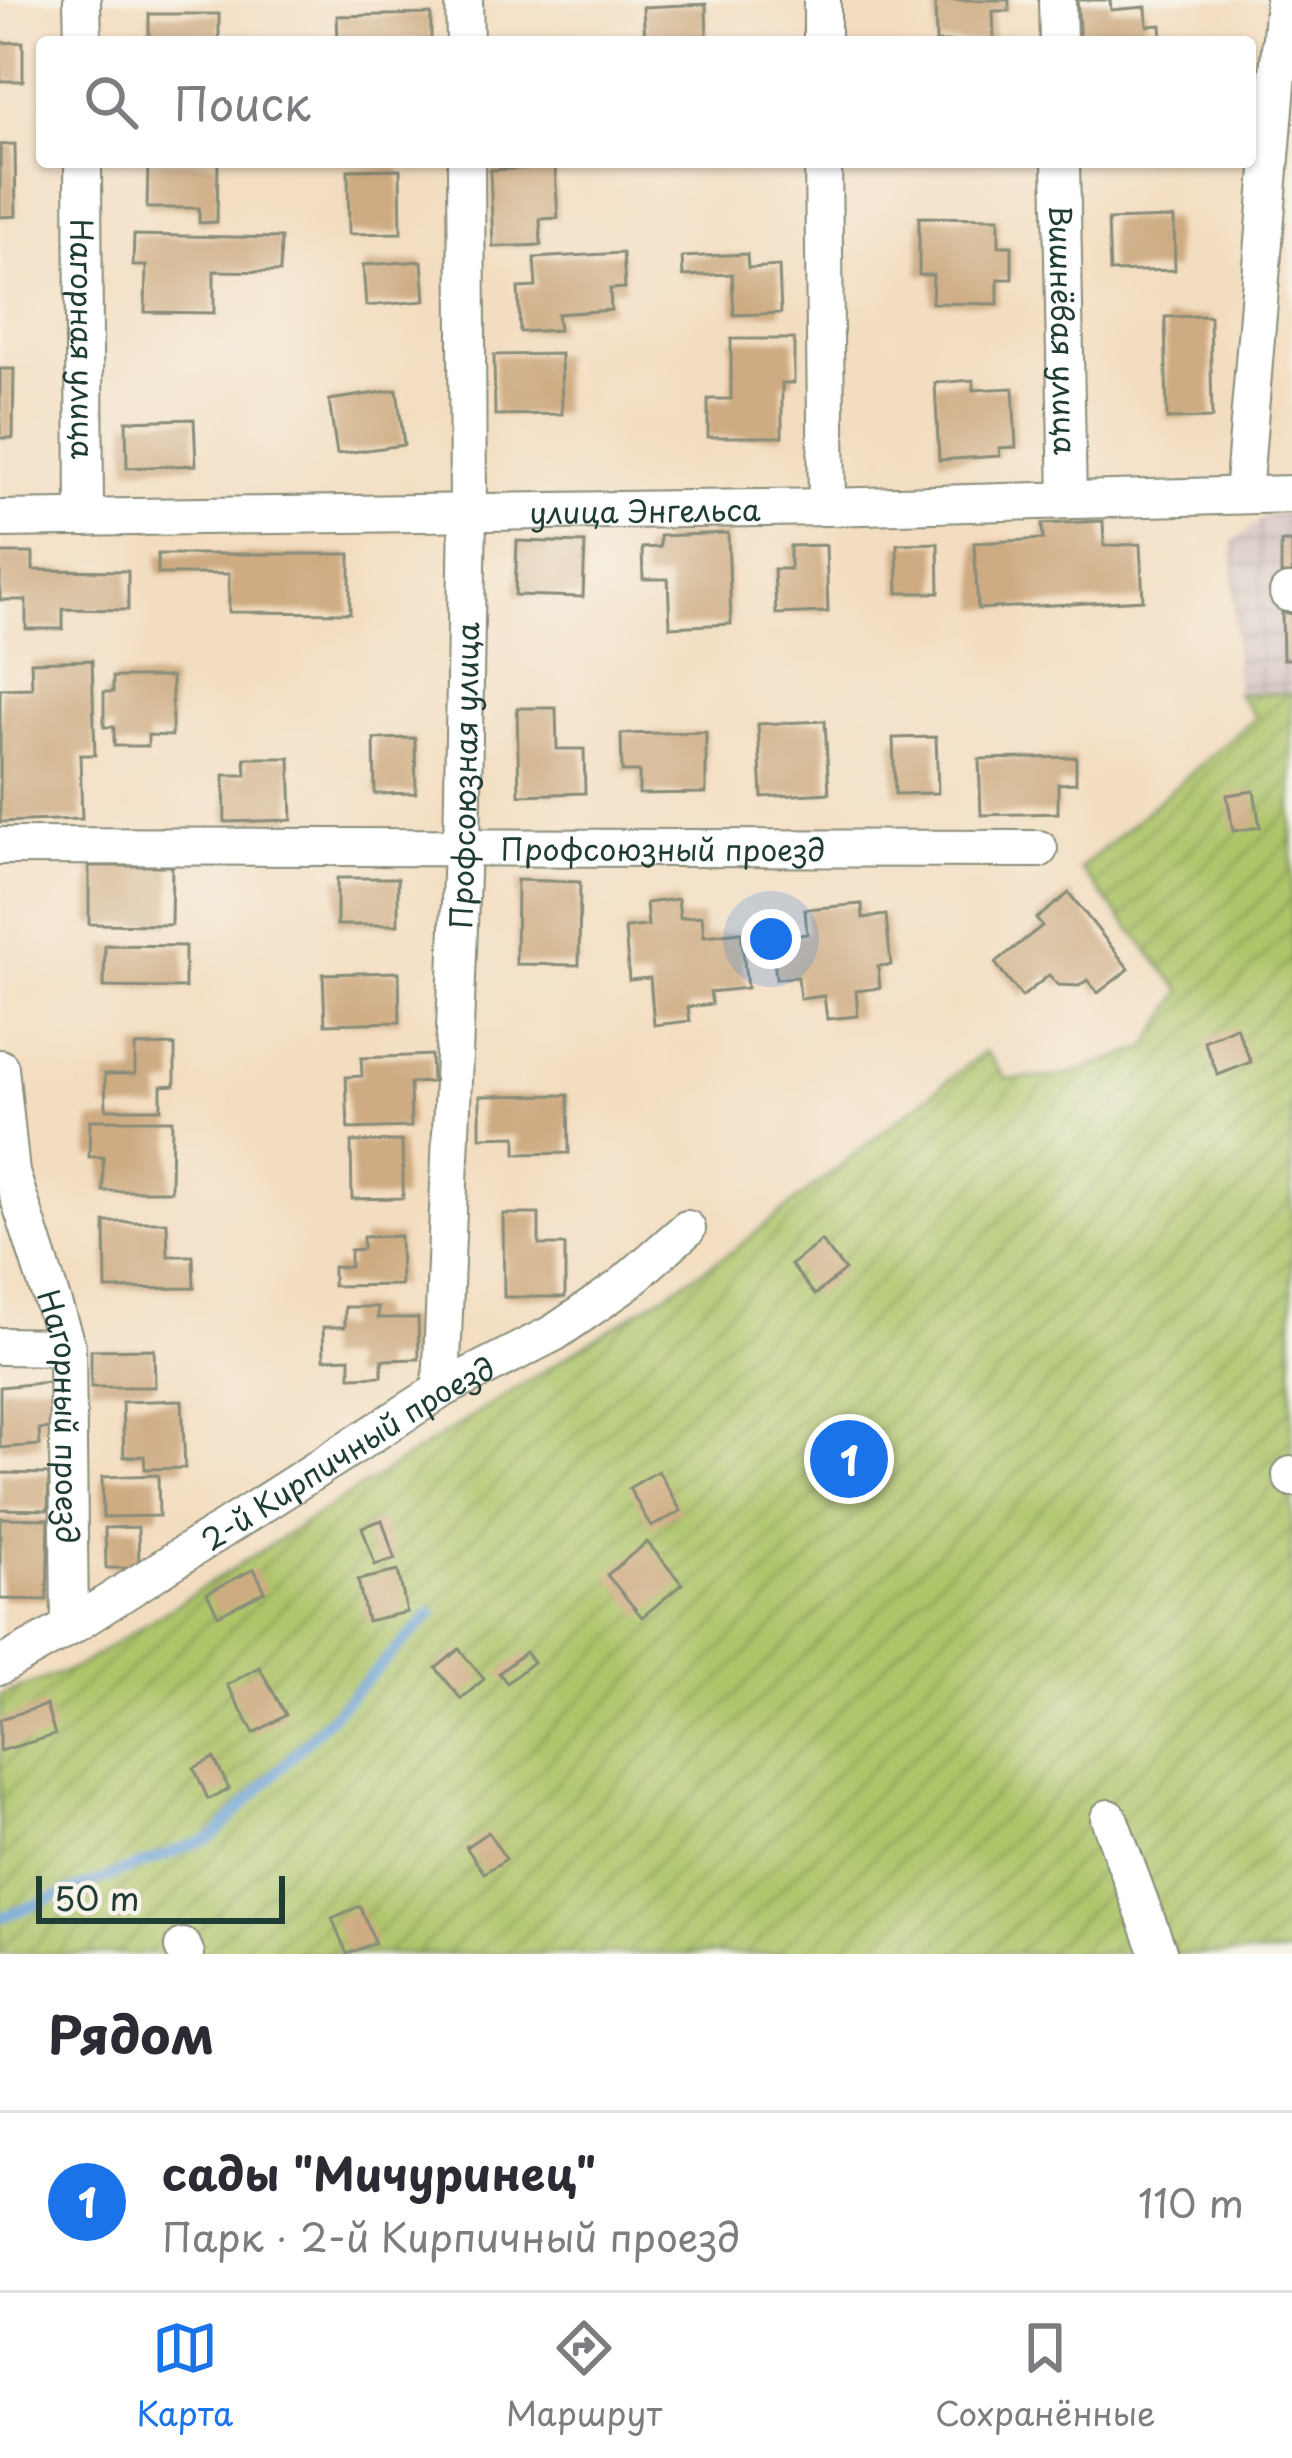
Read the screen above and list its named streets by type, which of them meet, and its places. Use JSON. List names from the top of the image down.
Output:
{
  "streets": {
    "street": [
      "Вишнёвая улица",
      "Нагорная улица",
      "улица Энгельса",
      "Профсоюзная улица",
      "Профсоюзный проезд",
      "Нагорный проезд",
      "2-й Кирпичный проезд"
    ]
  },
  "crossings": [
    ["Вишнёвая улица", "улица Энгельса"],
    ["Нагорная улица", "улица Энгельса"],
    ["улица Энгельса", "Профсоюзная улица"],
    ["Профсоюзная улица", "Профсоюзный проезд"],
    ["Профсоюзная улица", "2-й Кирпичный проезд"],
    ["Нагорный проезд", "2-й Кирпичный проезд"]
  ],
  "scale_bar": "50 m",
  "page": {
    "search": "Поиск",
    "pins": "1",
    "scale": "50 m",
    "heading": "Рядом",
    "list": [
      {
        "mark": "1",
        "name": "сады \"Мичуринец\"",
        "note": "Парк · 2-й Кирпичный проезд",
        "value": "110 m"
      }
    ],
    "nav": ["Карта", "Маршрут", "Сохранённые"]
  }
}
